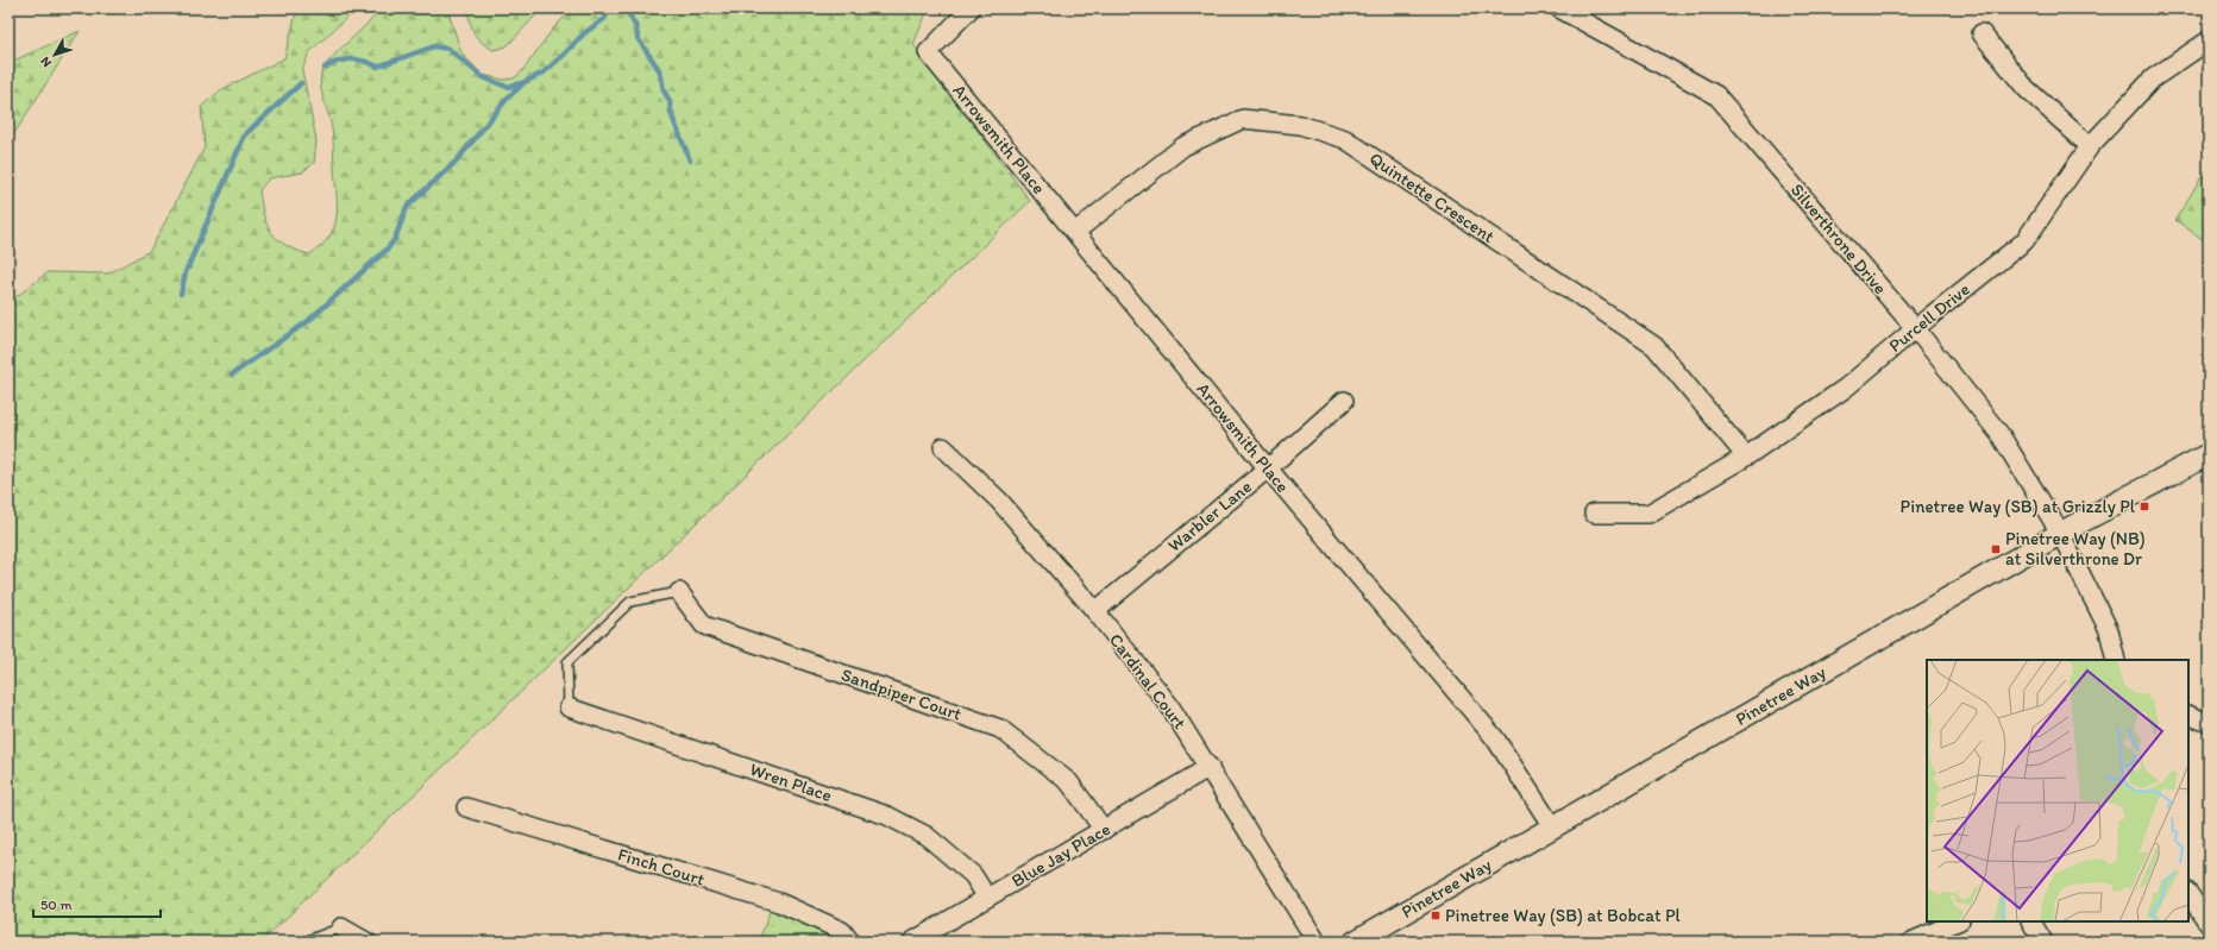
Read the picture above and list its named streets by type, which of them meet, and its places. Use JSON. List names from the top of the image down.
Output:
{
  "streets": {
    "street": [
      "Arrowsmith Place",
      "Quintette Crescent",
      "Silverthrone Drive",
      "Purcell Drive",
      "Warbler Lane",
      "Cardinal Court",
      "Sandpiper Court",
      "Pinetree Way",
      "Wren Place",
      "Blue Jay Place",
      "Finch Court"
    ]
  },
  "crossings": [
    ["Arrowsmith Place", "Quintette Crescent"],
    ["Arrowsmith Place", "Warbler Lane"],
    ["Arrowsmith Place", "Pinetree Way"],
    ["Quintette Crescent", "Purcell Drive"],
    ["Silverthrone Drive", "Purcell Drive"],
    ["Silverthrone Drive", "Pinetree Way"],
    ["Warbler Lane", "Cardinal Court"],
    ["Cardinal Court", "Blue Jay Place"],
    ["Sandpiper Court", "Blue Jay Place"],
    ["Wren Place", "Blue Jay Place"]
  ],
  "places": {
    "transit": ["Pinetree Way (SB) at Grizzly Pl", "Pinetree Way (NB) at Silverthrone Dr", "Pinetree Way (SB) at Bobcat Pl"]
  },
  "scale_bar": "50 m",
  "north": "bottom left"
}
